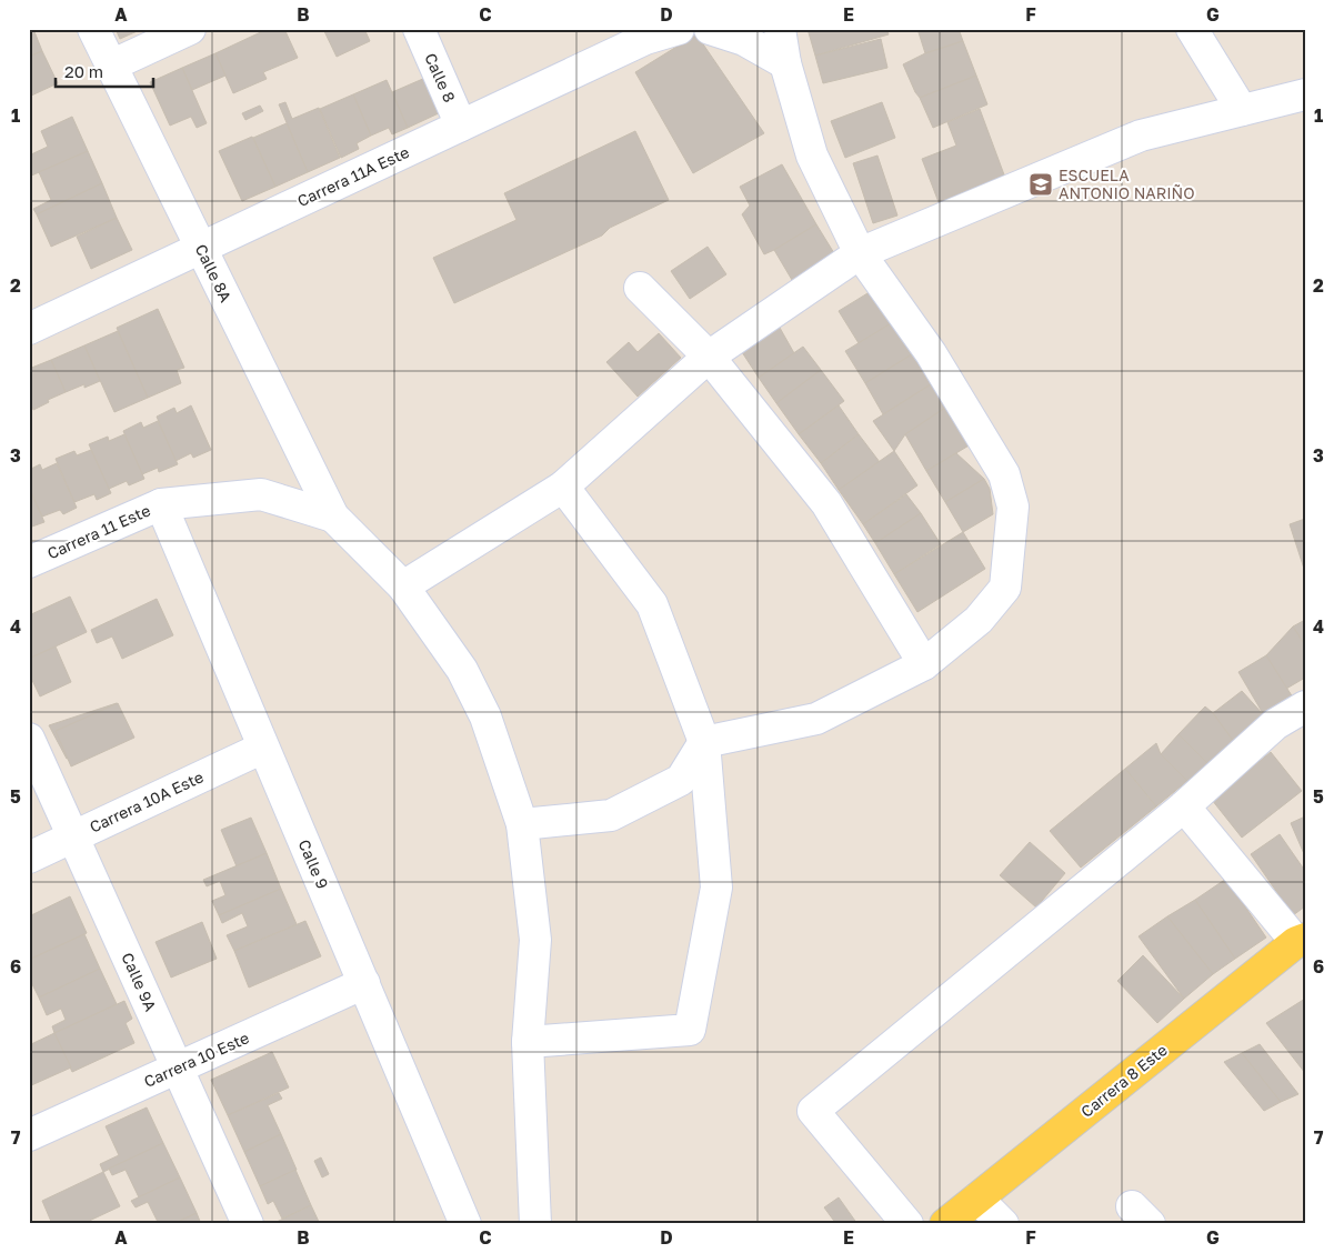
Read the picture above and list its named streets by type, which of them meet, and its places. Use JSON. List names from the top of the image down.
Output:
{
  "streets": {
    "main road": ["Carrera 8 Este"],
    "street": [
      "Calle 8",
      "Carrera 11A Este",
      "Calle 8A",
      "Carrera 11 Este",
      "Carrera 10A Este",
      "Calle 9",
      "Calle 9A",
      "Carrera 10 Este"
    ]
  },
  "crossings": [
    ["Calle 8", "Carrera 11A Este"],
    ["Carrera 11A Este", "Calle 8A"],
    ["Calle 8A", "Carrera 11 Este"],
    ["Carrera 11 Este", "Calle 9"],
    ["Carrera 10A Este", "Calle 9"],
    ["Carrera 10A Este", "Calle 9A"],
    ["Calle 9", "Carrera 10 Este"],
    ["Calle 9A", "Carrera 10 Este"]
  ],
  "places": {
    "school or university": ["ESCUELA ANTONIO NARIÑO"]
  },
  "scale_bar": "20 m",
  "grid": {
    "columns": [
      "A",
      "B",
      "C",
      "D",
      "E",
      "F",
      "G"
    ],
    "rows": [
      "1",
      "2",
      "3",
      "4",
      "5",
      "6",
      "7"
    ]
  }
}
